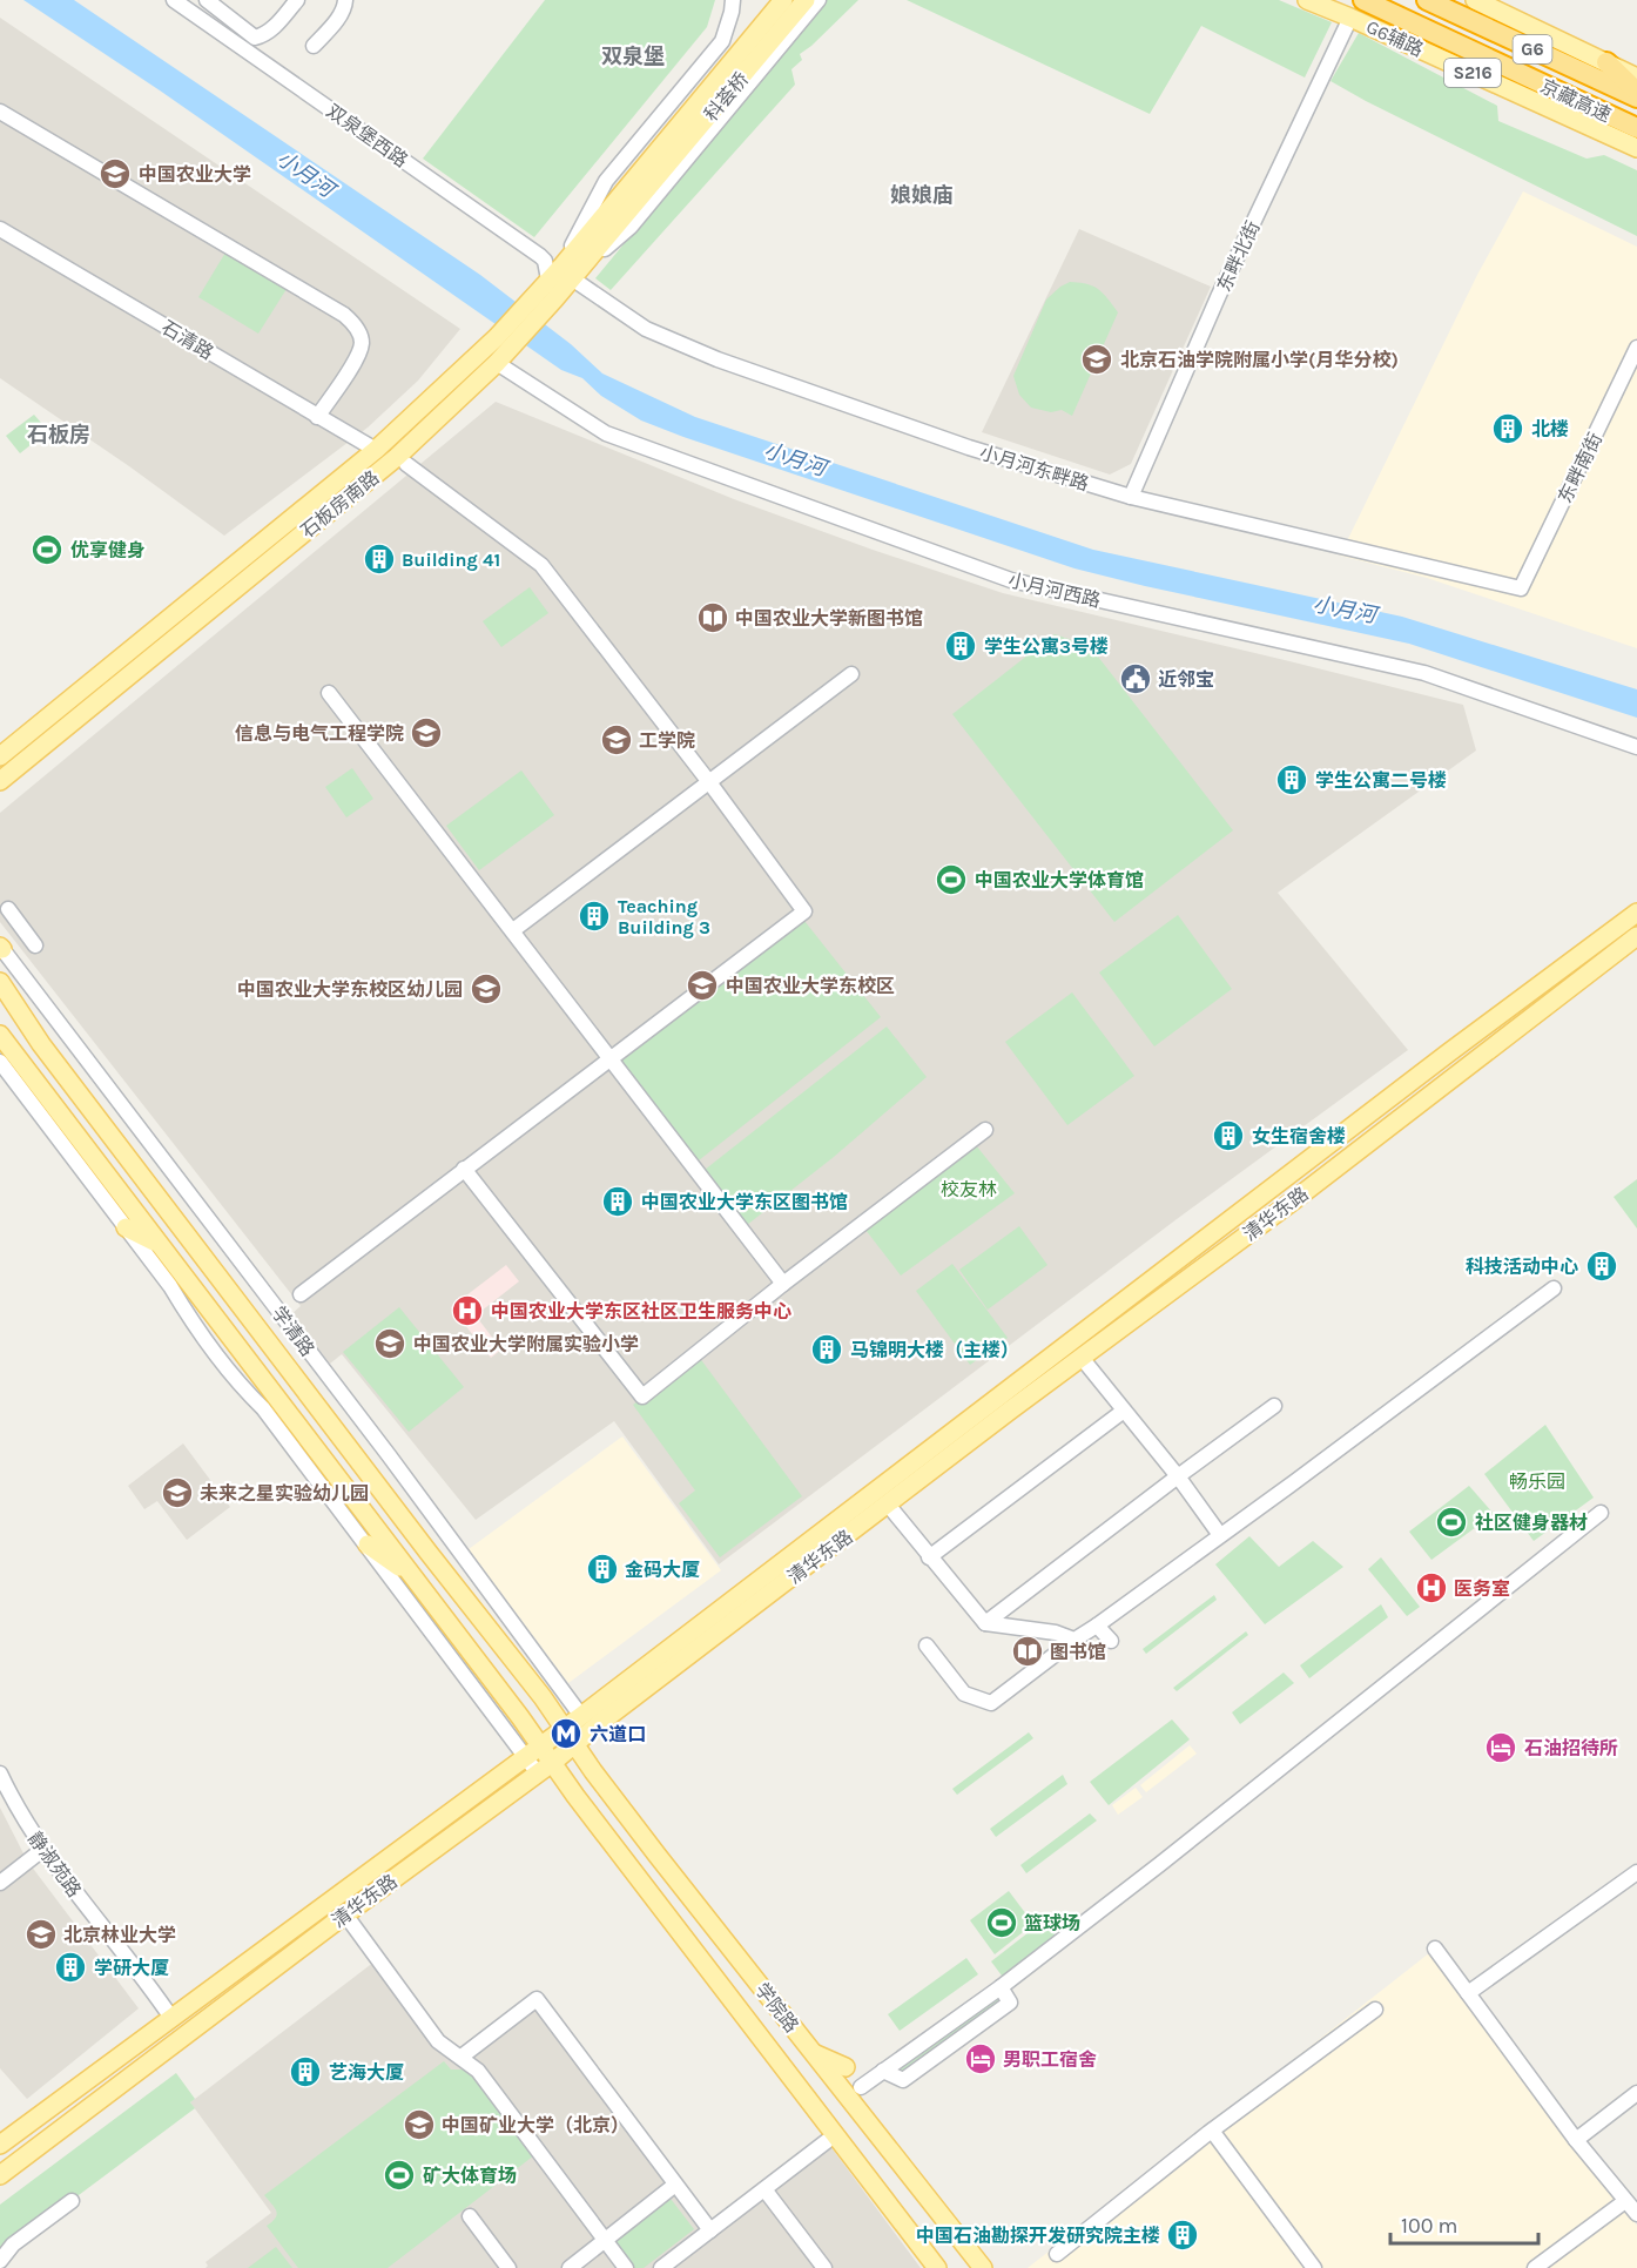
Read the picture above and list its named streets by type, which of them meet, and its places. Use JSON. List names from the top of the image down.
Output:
{
  "streets": {
    "highway": ["G6", "京藏高速"],
    "main road": [
      "G6辅路",
      "S216",
      "科荟桥",
      "石板房南路",
      "清华东路",
      "学清路",
      "学院路"
    ],
    "street": [
      "双泉堡西路",
      "东畔北街",
      "石清路",
      "小月河东畔路",
      "东畔南街",
      "小月河西路",
      "静淑苑路"
    ]
  },
  "crossings": [
    ["G6辅路", "东畔北街"],
    ["科荟桥", "石板房南路"],
    ["双泉堡西路", "石板房南路"],
    ["东畔北街", "小月河东畔路"],
    ["石清路", "石板房南路"],
    ["小月河东畔路", "东畔南街"],
    ["小月河东畔路", "石板房南路"],
    ["石板房南路", "小月河西路"],
    ["清华东路", "学清路"],
    ["清华东路", "静淑苑路"],
    ["清华东路", "学院路"],
    ["学清路", "学院路"]
  ],
  "districts": ["双泉堡", "娘娘庙", "石板房"],
  "water": ["小月河"],
  "parks": ["校友林", "畅乐园"],
  "places": {
    "school or university": [
      "中国农业大学",
      "北京石油学院附属小学(月华分校)",
      "信息与电气工程学院",
      "工学院",
      "中国农业大学东校区",
      "中国农业大学东校区幼儿园",
      "中国农业大学附属实验小学",
      "未来之星实验幼儿园",
      "北京林业大学",
      "中国矿业大学（北京）"
    ],
    "building": [
      "北楼",
      "Building 41",
      "学生公寓3号楼",
      "学生公寓二号楼",
      "Teaching Building 3",
      "女生宿舍楼",
      "中国农业大学东区图书馆",
      "科技活动中心",
      "马锦明大楼（主楼）",
      "金码大厦",
      "学研大厦",
      "艺海大厦",
      "中国石油勘探开发研究院主楼"
    ],
    "sports": [
      "优享健身",
      "中国农业大学体育馆",
      "社区健身器材",
      "篮球场",
      "矿大体育场"
    ],
    "library": ["中国农业大学新图书馆", "图书馆"],
    "public building": ["近邻宝"],
    "hospital": ["中国农业大学东区社区卫生服务中心", "医务室"],
    "metro station": ["六道口"],
    "hotel": ["石油招待所", "男职工宿舍"]
  },
  "scale_bar": "100 m"
}
